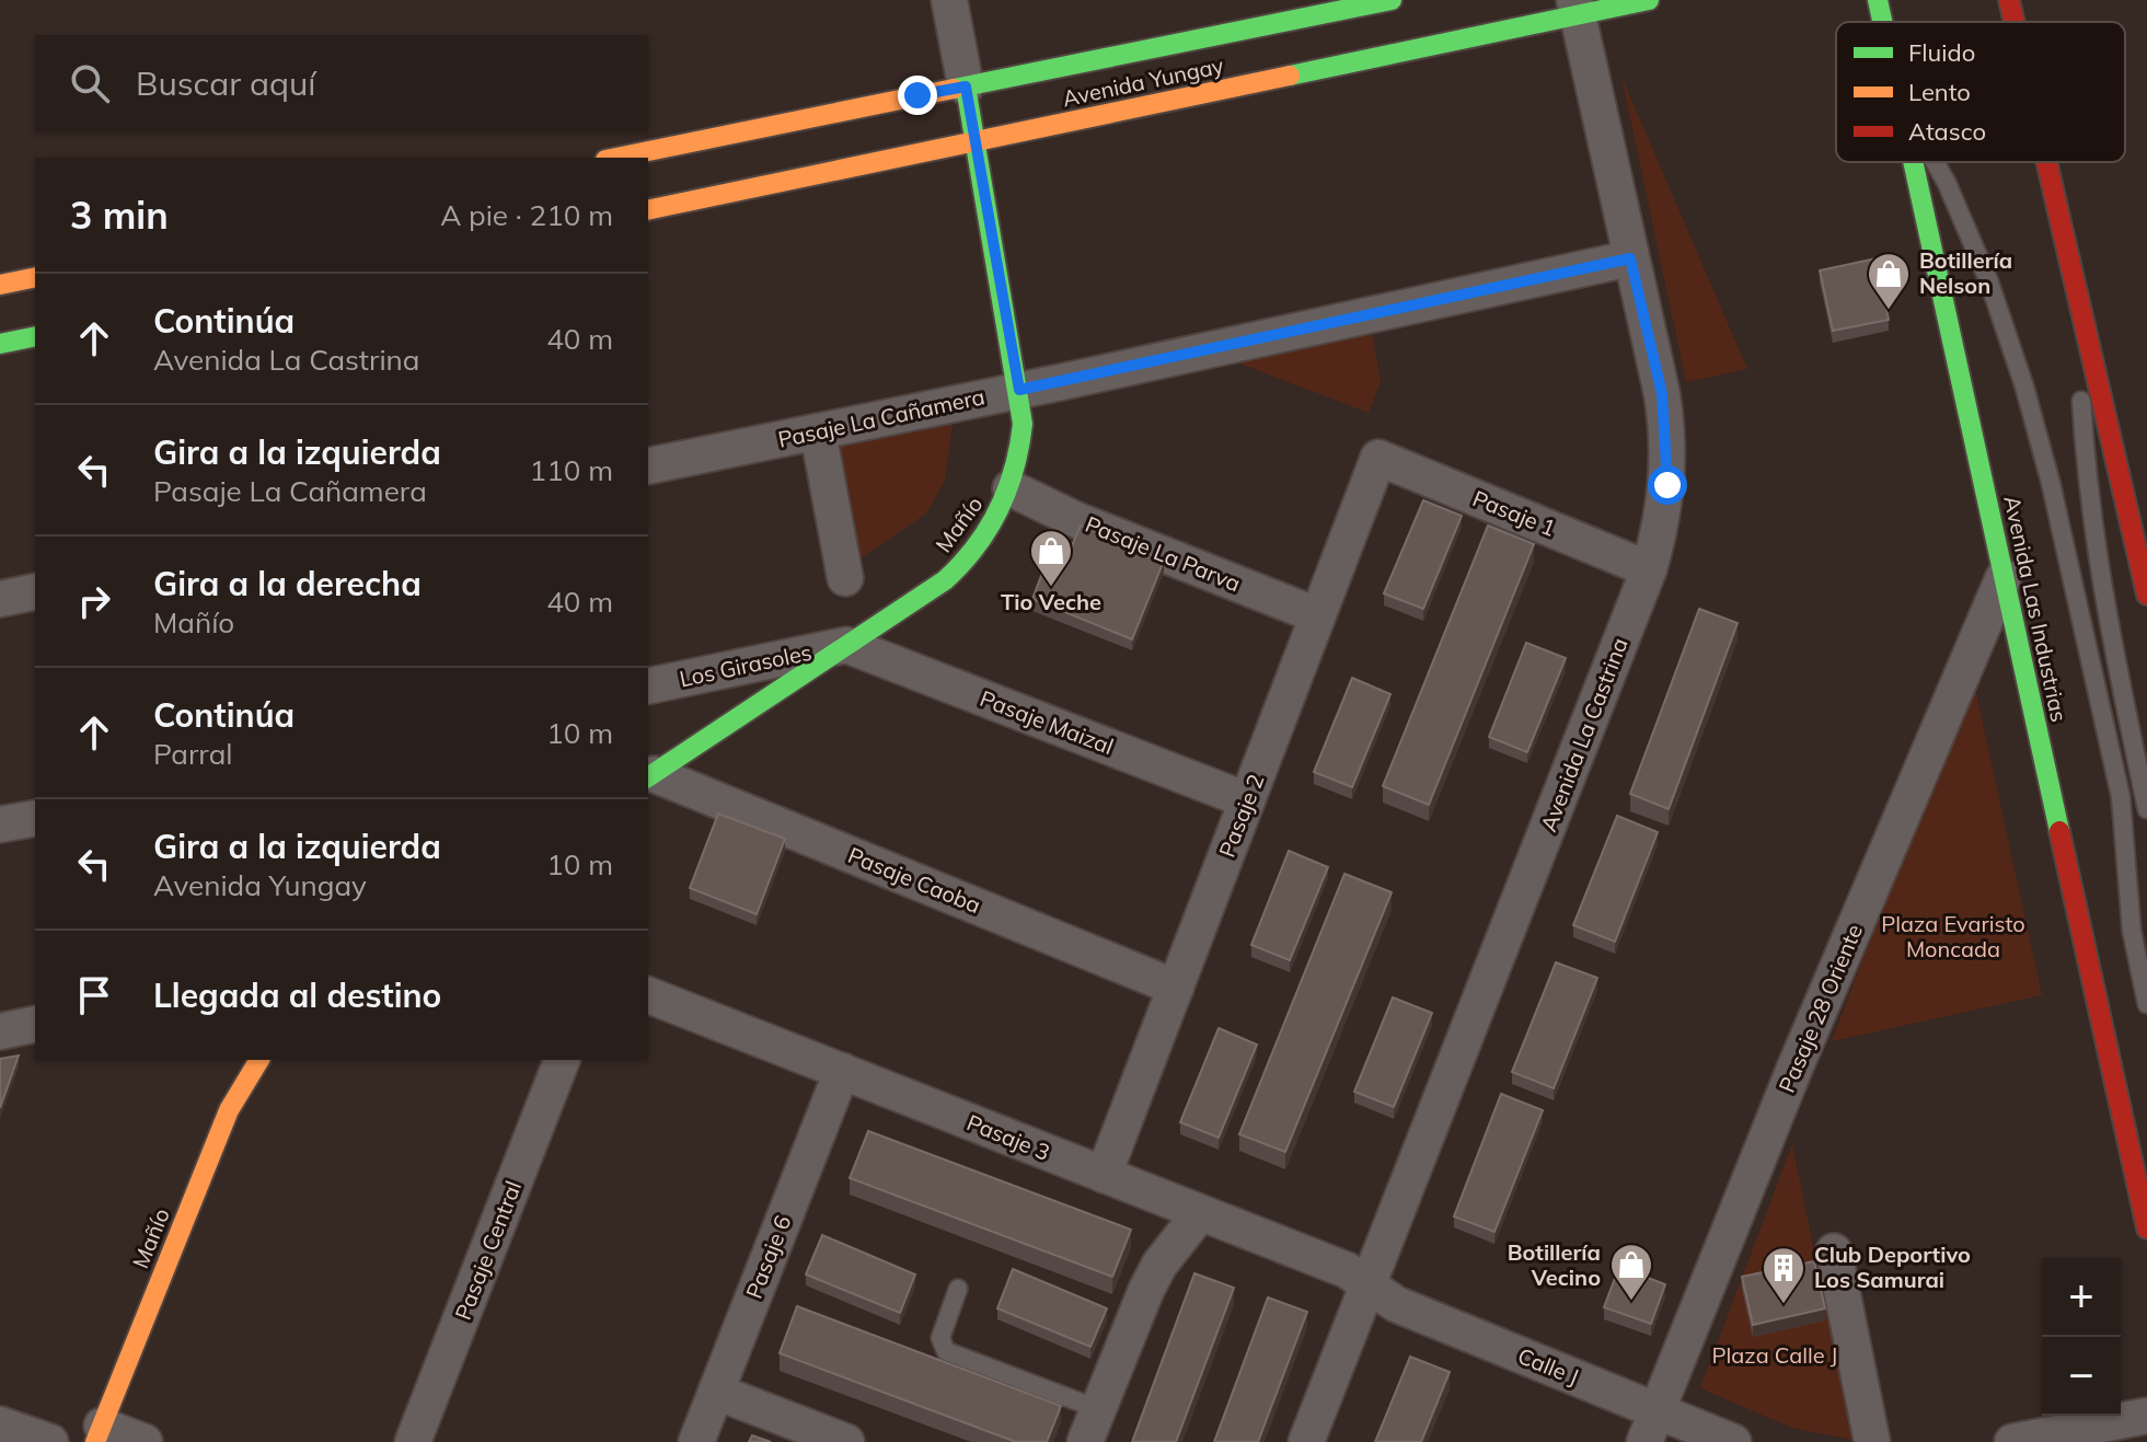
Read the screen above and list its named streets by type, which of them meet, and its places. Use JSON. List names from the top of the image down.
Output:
{
  "streets": {
    "main road": ["Avenida Yungay", "Mañío", "Avenida Las Industrias"],
    "street": [
      "Pasaje La Cañamera",
      "Pasaje 1",
      "Pasaje La Parva",
      "Los Girasoles",
      "Pasaje Maizal",
      "Avenida La Castrina",
      "Pasaje 2",
      "Pasaje Caoba",
      "Pasaje 28 Oriente",
      "Pasaje 3",
      "Pasaje Central",
      "Pasaje 6",
      "Calle J"
    ]
  },
  "crossings": [
    ["Avenida Yungay", "Mañío"],
    ["Avenida Yungay", "Avenida La Castrina"],
    ["Pasaje La Cañamera", "Mañío"],
    ["Pasaje La Cañamera", "Avenida La Castrina"],
    ["Pasaje 1", "Avenida La Castrina"],
    ["Pasaje 1", "Pasaje 2"],
    ["Mañío", "Pasaje La Parva"],
    ["Mañío", "Los Girasoles"],
    ["Mañío", "Pasaje Maizal"],
    ["Mañío", "Pasaje Caoba"],
    ["Pasaje La Parva", "Pasaje 2"],
    ["Avenida Las Industrias", "Pasaje 28 Oriente"],
    ["Los Girasoles", "Pasaje Maizal"],
    ["Pasaje Maizal", "Pasaje 2"],
    ["Avenida La Castrina", "Pasaje 3"],
    ["Avenida La Castrina", "Calle J"],
    ["Pasaje 2", "Pasaje Caoba"],
    ["Pasaje 2", "Pasaje 3"],
    ["Pasaje 28 Oriente", "Calle J"],
    ["Pasaje 3", "Pasaje 6"],
    ["Pasaje 3", "Calle J"]
  ],
  "parks": ["Plaza Evaristo Moncada", "Plaza Calle J"],
  "places": {
    "shop": ["Botillería Nelson", "Tio Veche", "Botillería Vecino"],
    "building": ["Club Deportivo Los Samurai"]
  },
  "legend": ["Fluido", "Lento", "Atasco"],
  "page": {
    "search": "Buscar aquí",
    "heading": ["3 min", "A pie · 210 m"],
    "list": [
      ["Continúa", "Avenida La Castrina", "40 m"],
      ["Gira a la izquierda", "Pasaje La Cañamera", "110 m"],
      ["Gira a la derecha", "Mañío", "40 m"],
      ["Continúa", "Parral", "10 m"],
      ["Gira a la izquierda", "Avenida Yungay", "10 m"],
      "Llegada al destino"
    ],
    "map_buttons": ["+", "−"]
  }
}
